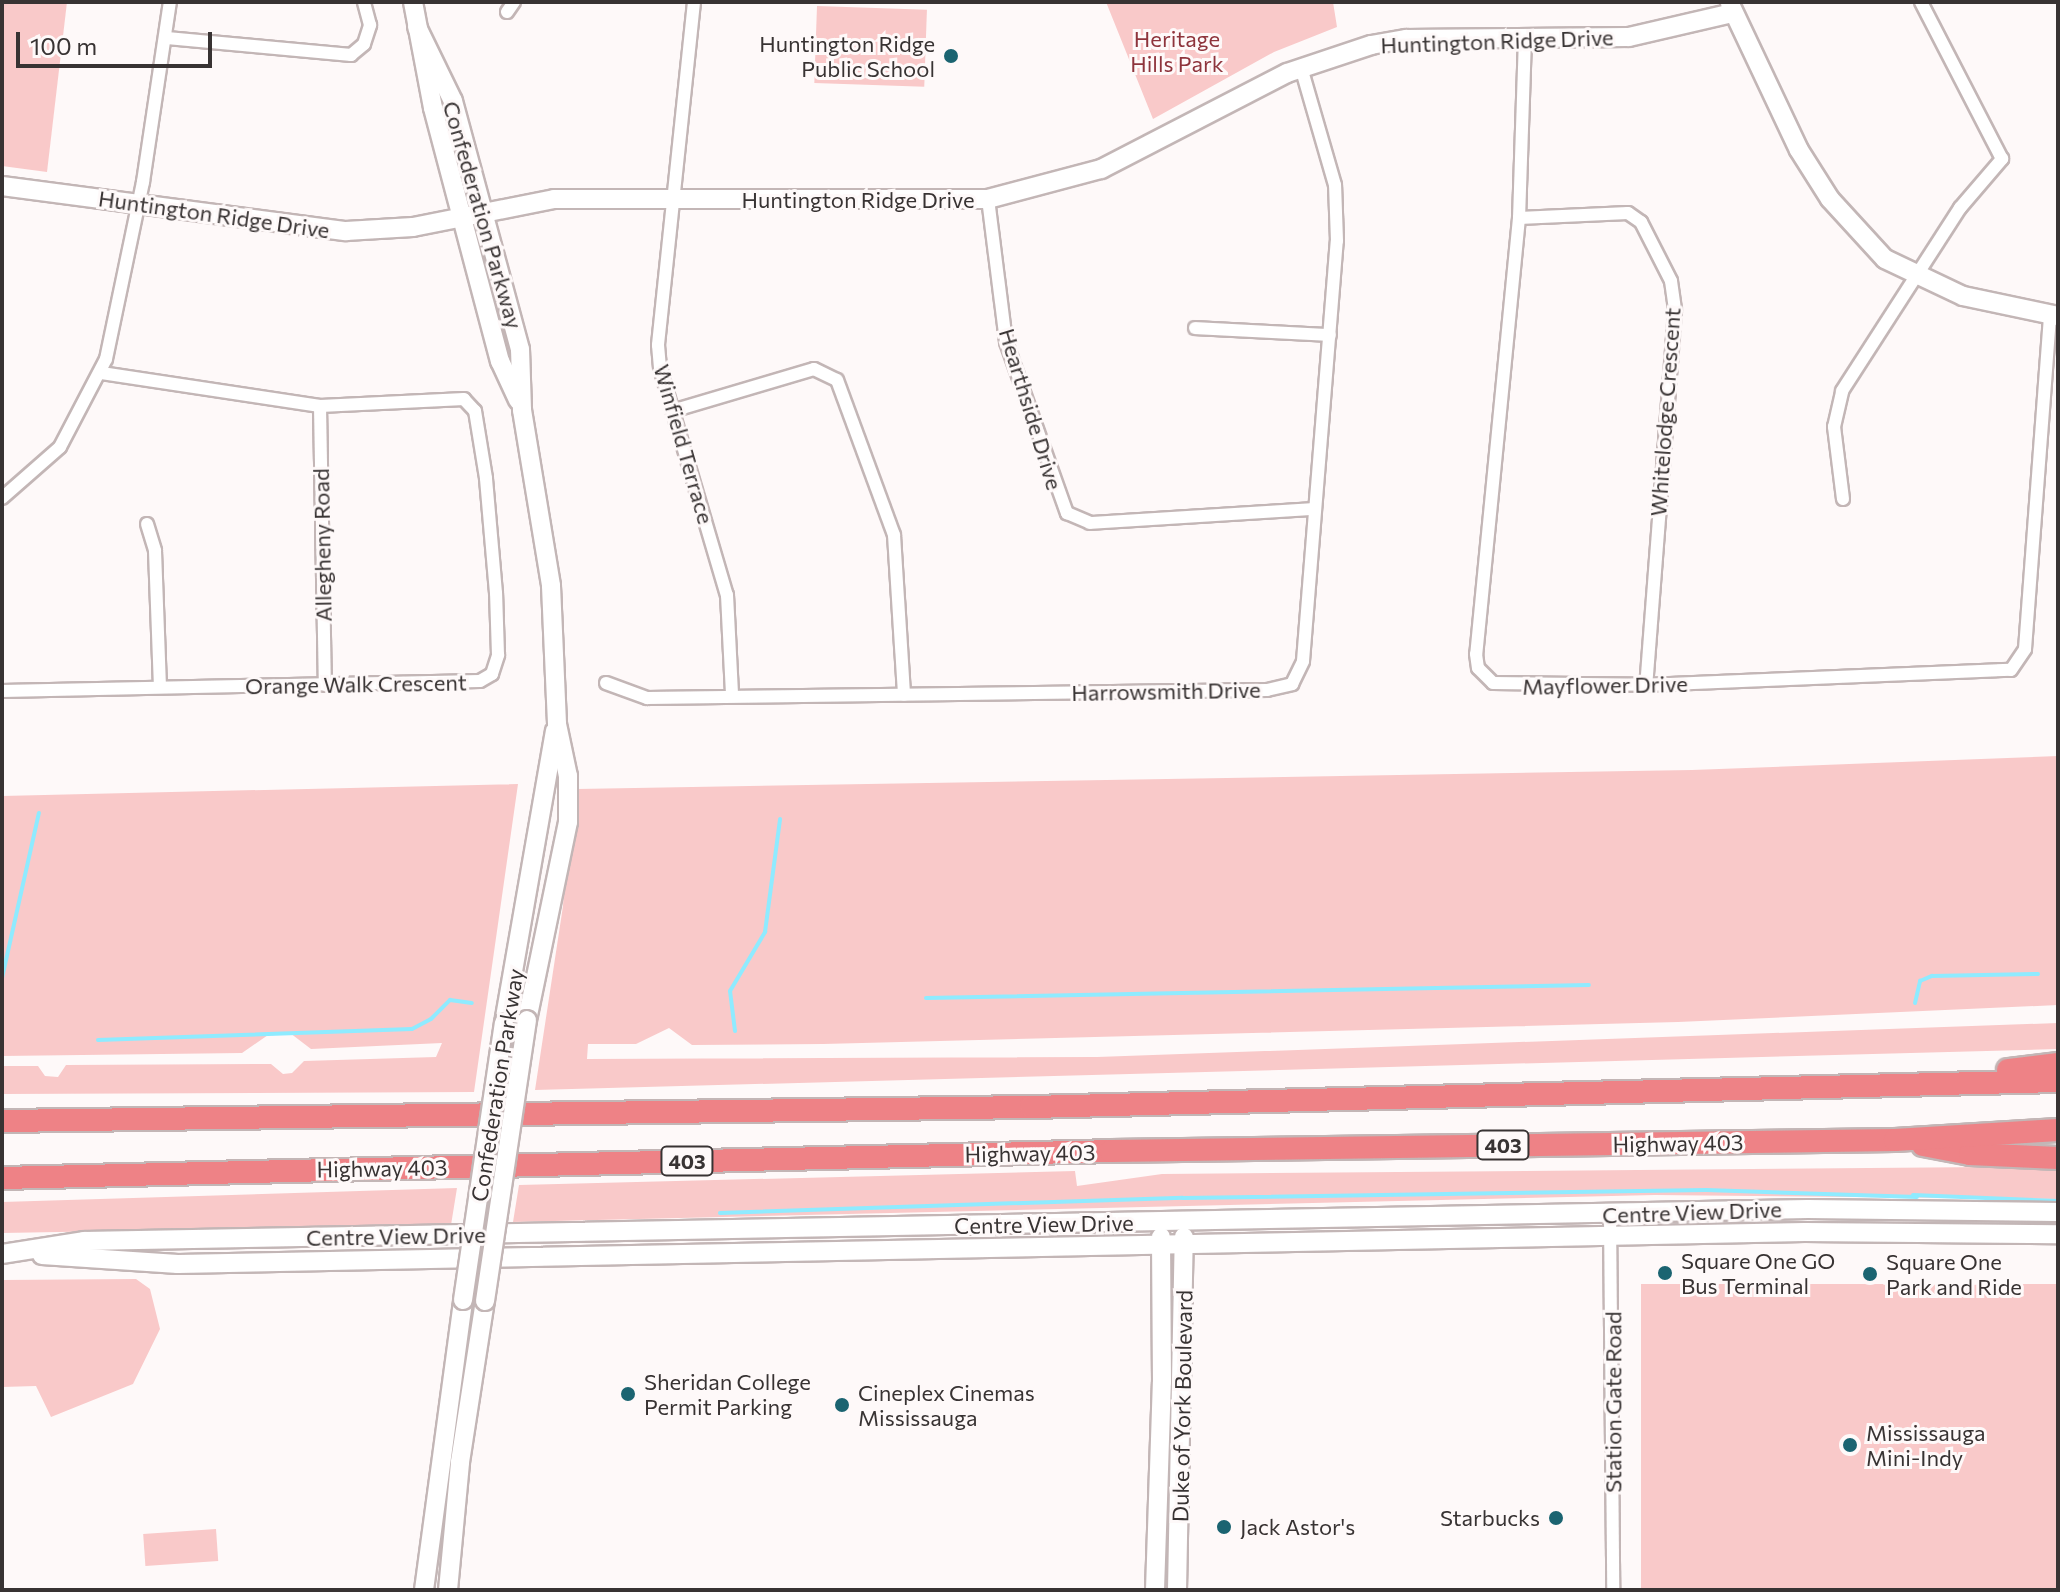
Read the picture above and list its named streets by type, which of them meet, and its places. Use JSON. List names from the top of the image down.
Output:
{
  "streets": {
    "highway": ["Highway 403", "403"],
    "street": [
      "Huntington Ridge Drive",
      "Confederation Parkway",
      "Hearthside Drive",
      "Whitelodge Crescent",
      "Winfield Terrace",
      "Allegheny Road",
      "Orange Walk Crescent",
      "Mayflower Drive",
      "Harrowsmith Drive",
      "Centre View Drive",
      "Station Gate Road",
      "Duke of York Boulevard"
    ]
  },
  "crossings": [
    ["Huntington Ridge Drive", "Confederation Parkway"],
    ["Huntington Ridge Drive", "Hearthside Drive"],
    ["Huntington Ridge Drive", "Winfield Terrace"],
    ["Huntington Ridge Drive", "Mayflower Drive"],
    ["Huntington Ridge Drive", "Harrowsmith Drive"],
    ["Hearthside Drive", "Harrowsmith Drive"],
    ["Whitelodge Crescent", "Mayflower Drive"],
    ["Winfield Terrace", "Harrowsmith Drive"],
    ["Allegheny Road", "Orange Walk Crescent"],
    ["Centre View Drive", "Station Gate Road"],
    ["Centre View Drive", "Duke of York Boulevard"]
  ],
  "parks": ["Heritage Hills Park"],
  "places": [
    "Huntington Ridge Public School",
    "Square One GO Bus Terminal",
    "Square One Park and Ride",
    "Sheridan College Permit Parking",
    "Cineplex Cinemas Mississauga",
    "Mississauga Mini-Indy",
    "Starbucks",
    "Jack Astor's"
  ],
  "scale_bar": "100 m"
}
